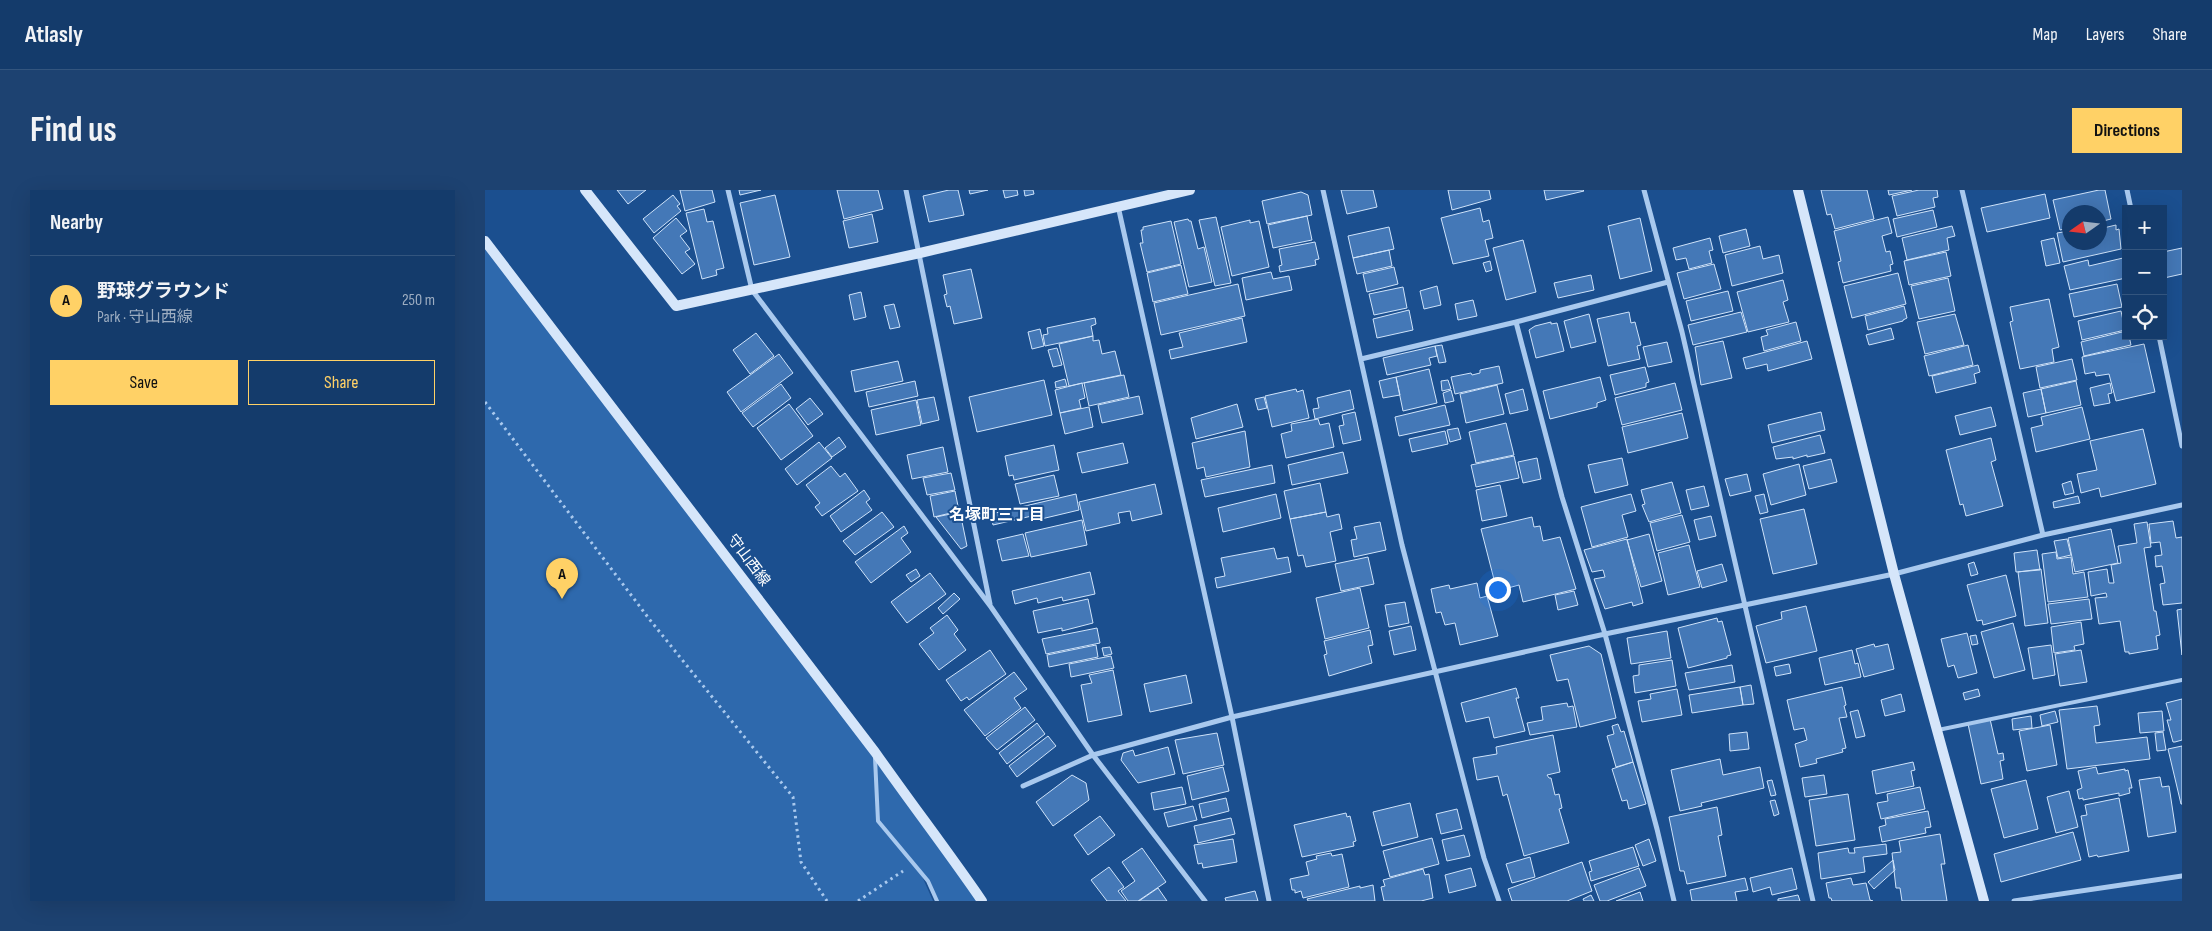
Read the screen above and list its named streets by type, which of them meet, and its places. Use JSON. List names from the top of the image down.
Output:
{
  "streets": {
    "street": ["守山西線"]
  },
  "districts": ["名塚町三丁目"],
  "north": "left",
  "page": {
    "header": "Atlasly",
    "nav": ["Map", "Layers", "Share"],
    "buttons": [
      "Directions",
      ["Save", "Share"]
    ],
    "title": "Find us",
    "heading": "Nearby",
    "map_buttons": ["+", "−"],
    "list": [
      {
        "mark": "A",
        "name": "野球グラウンド",
        "note": "Park · 守山西線",
        "value": "250 m"
      }
    ],
    "pins": "A"
  }
}
